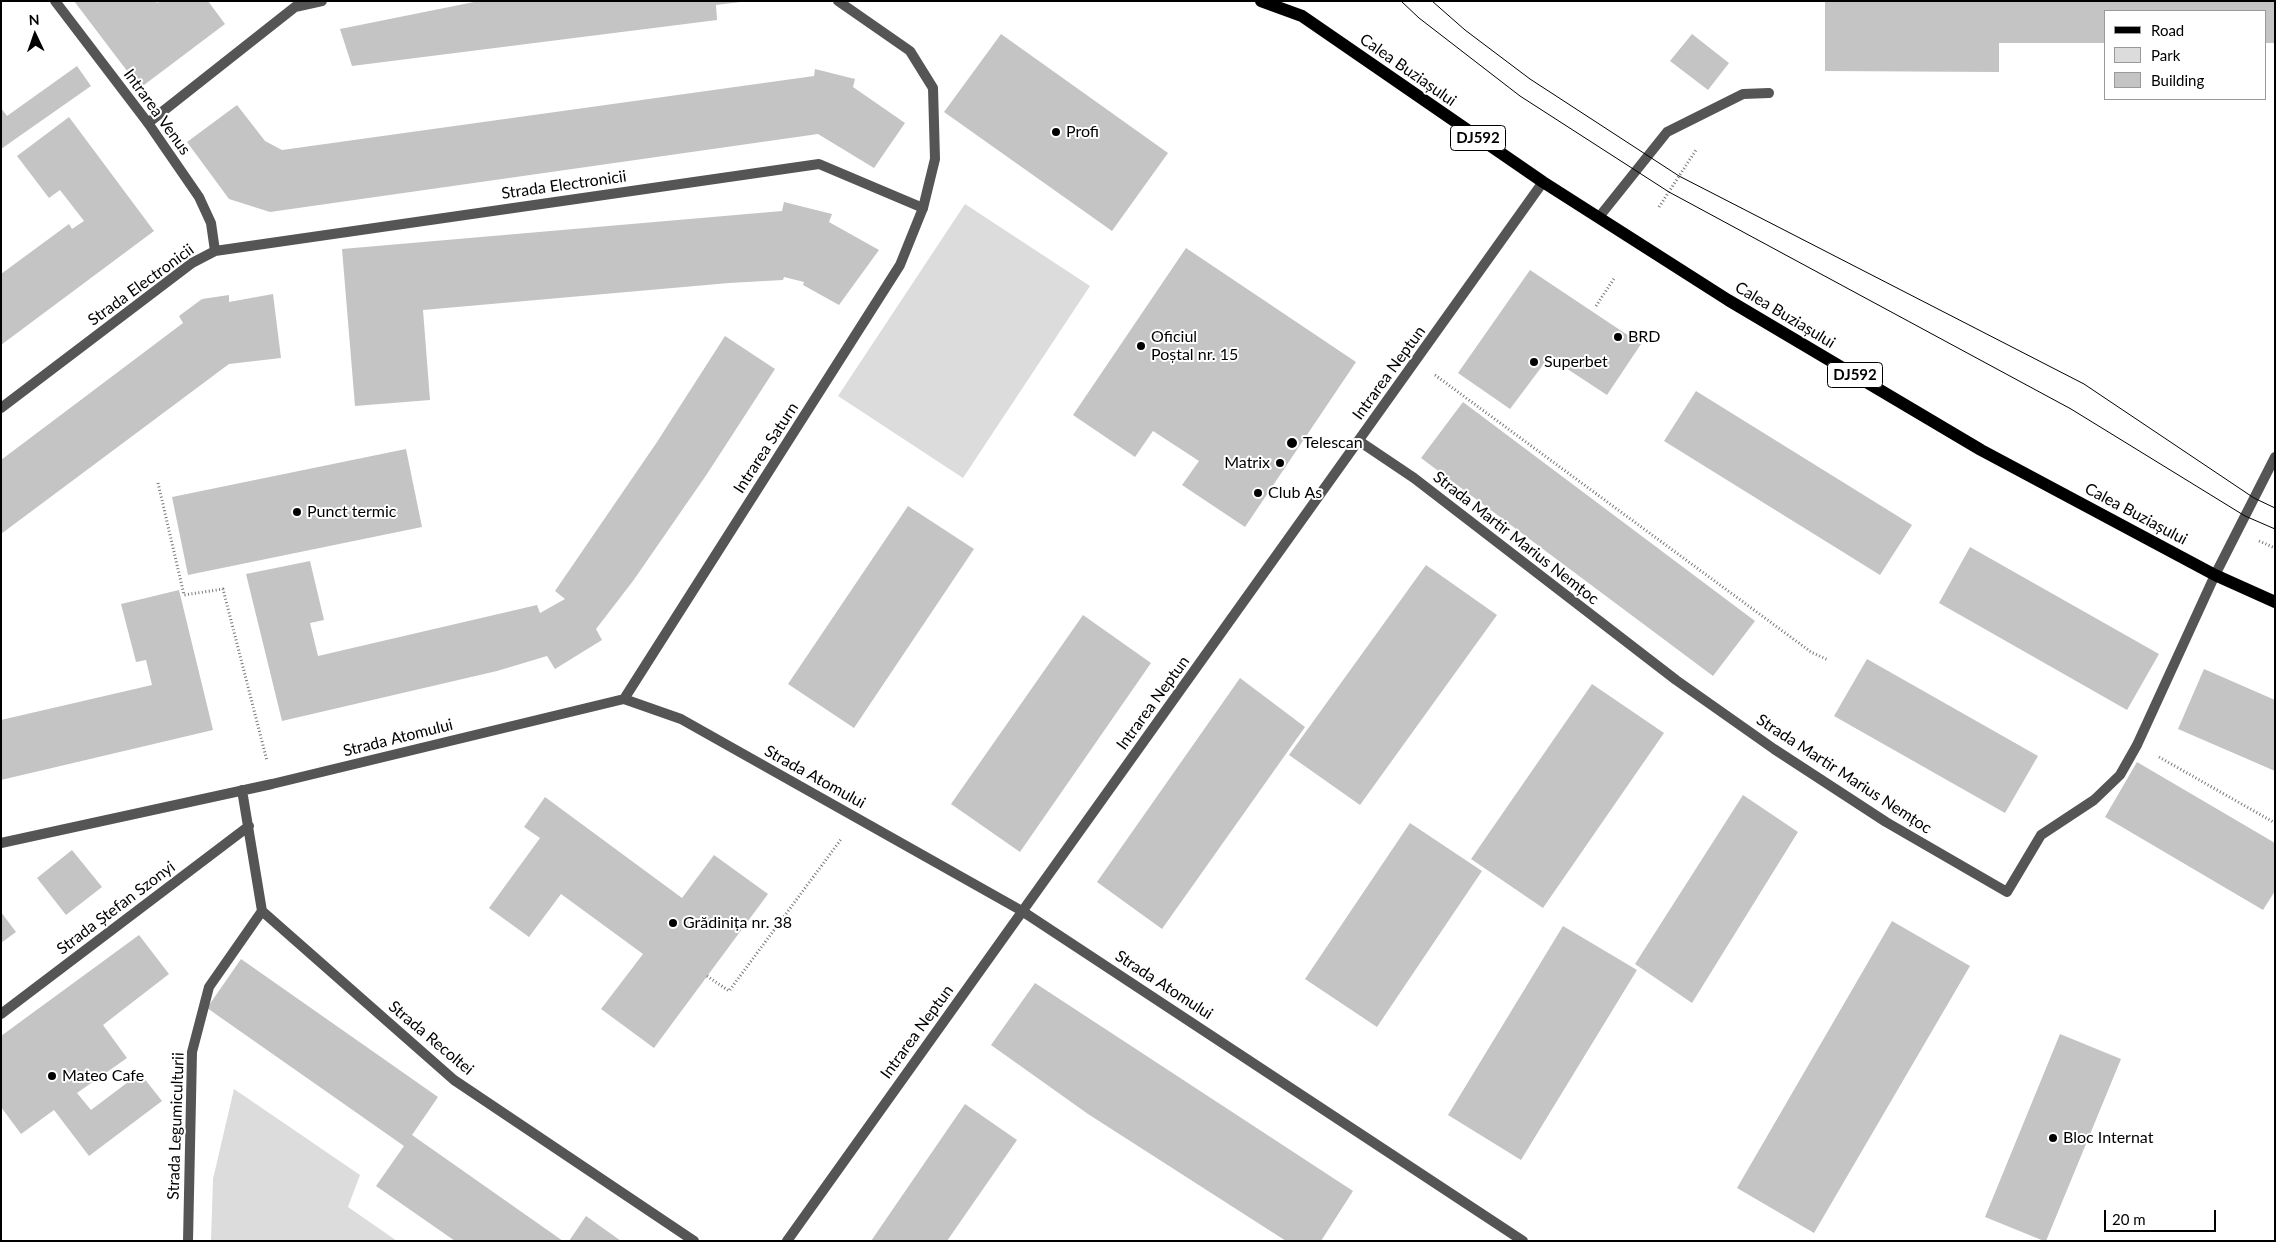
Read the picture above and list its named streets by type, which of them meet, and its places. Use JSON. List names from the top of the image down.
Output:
{
  "streets": {
    "main road": ["Calea Buziașului", "DJ592"],
    "street": [
      "Intrarea Venus",
      "Strada Electronicii",
      "Intrarea Neptun",
      "Intrarea Saturn",
      "Strada Martir Marius Nemțoc",
      "Strada Atomului",
      "Strada Ștefan Szonyi",
      "Strada Recoltei",
      "Strada Legumiculturii"
    ]
  },
  "crossings": [
    ["Calea Buziașului", "Intrarea Neptun"],
    ["Calea Buziașului", "Strada Martir Marius Nemțoc"],
    ["Intrarea Venus", "Strada Electronicii"],
    ["Strada Electronicii", "Intrarea Saturn"],
    ["Intrarea Neptun", "Strada Martir Marius Nemțoc"],
    ["Intrarea Neptun", "Strada Atomului"],
    ["Intrarea Saturn", "Strada Atomului"],
    ["Strada Recoltei", "Strada Legumiculturii"]
  ],
  "places": [
    "Profi",
    "BRD",
    "Oficiul Poștal nr. 15",
    "Superbet",
    "Telescan",
    "Matrix",
    "Club As",
    "Punct termic",
    "Grădinița nr. 38",
    "Mateo Cafe",
    "Bloc Internat"
  ],
  "legend": ["Road", "Park", "Building"],
  "scale_bar": "20 m",
  "north": "top"
}
